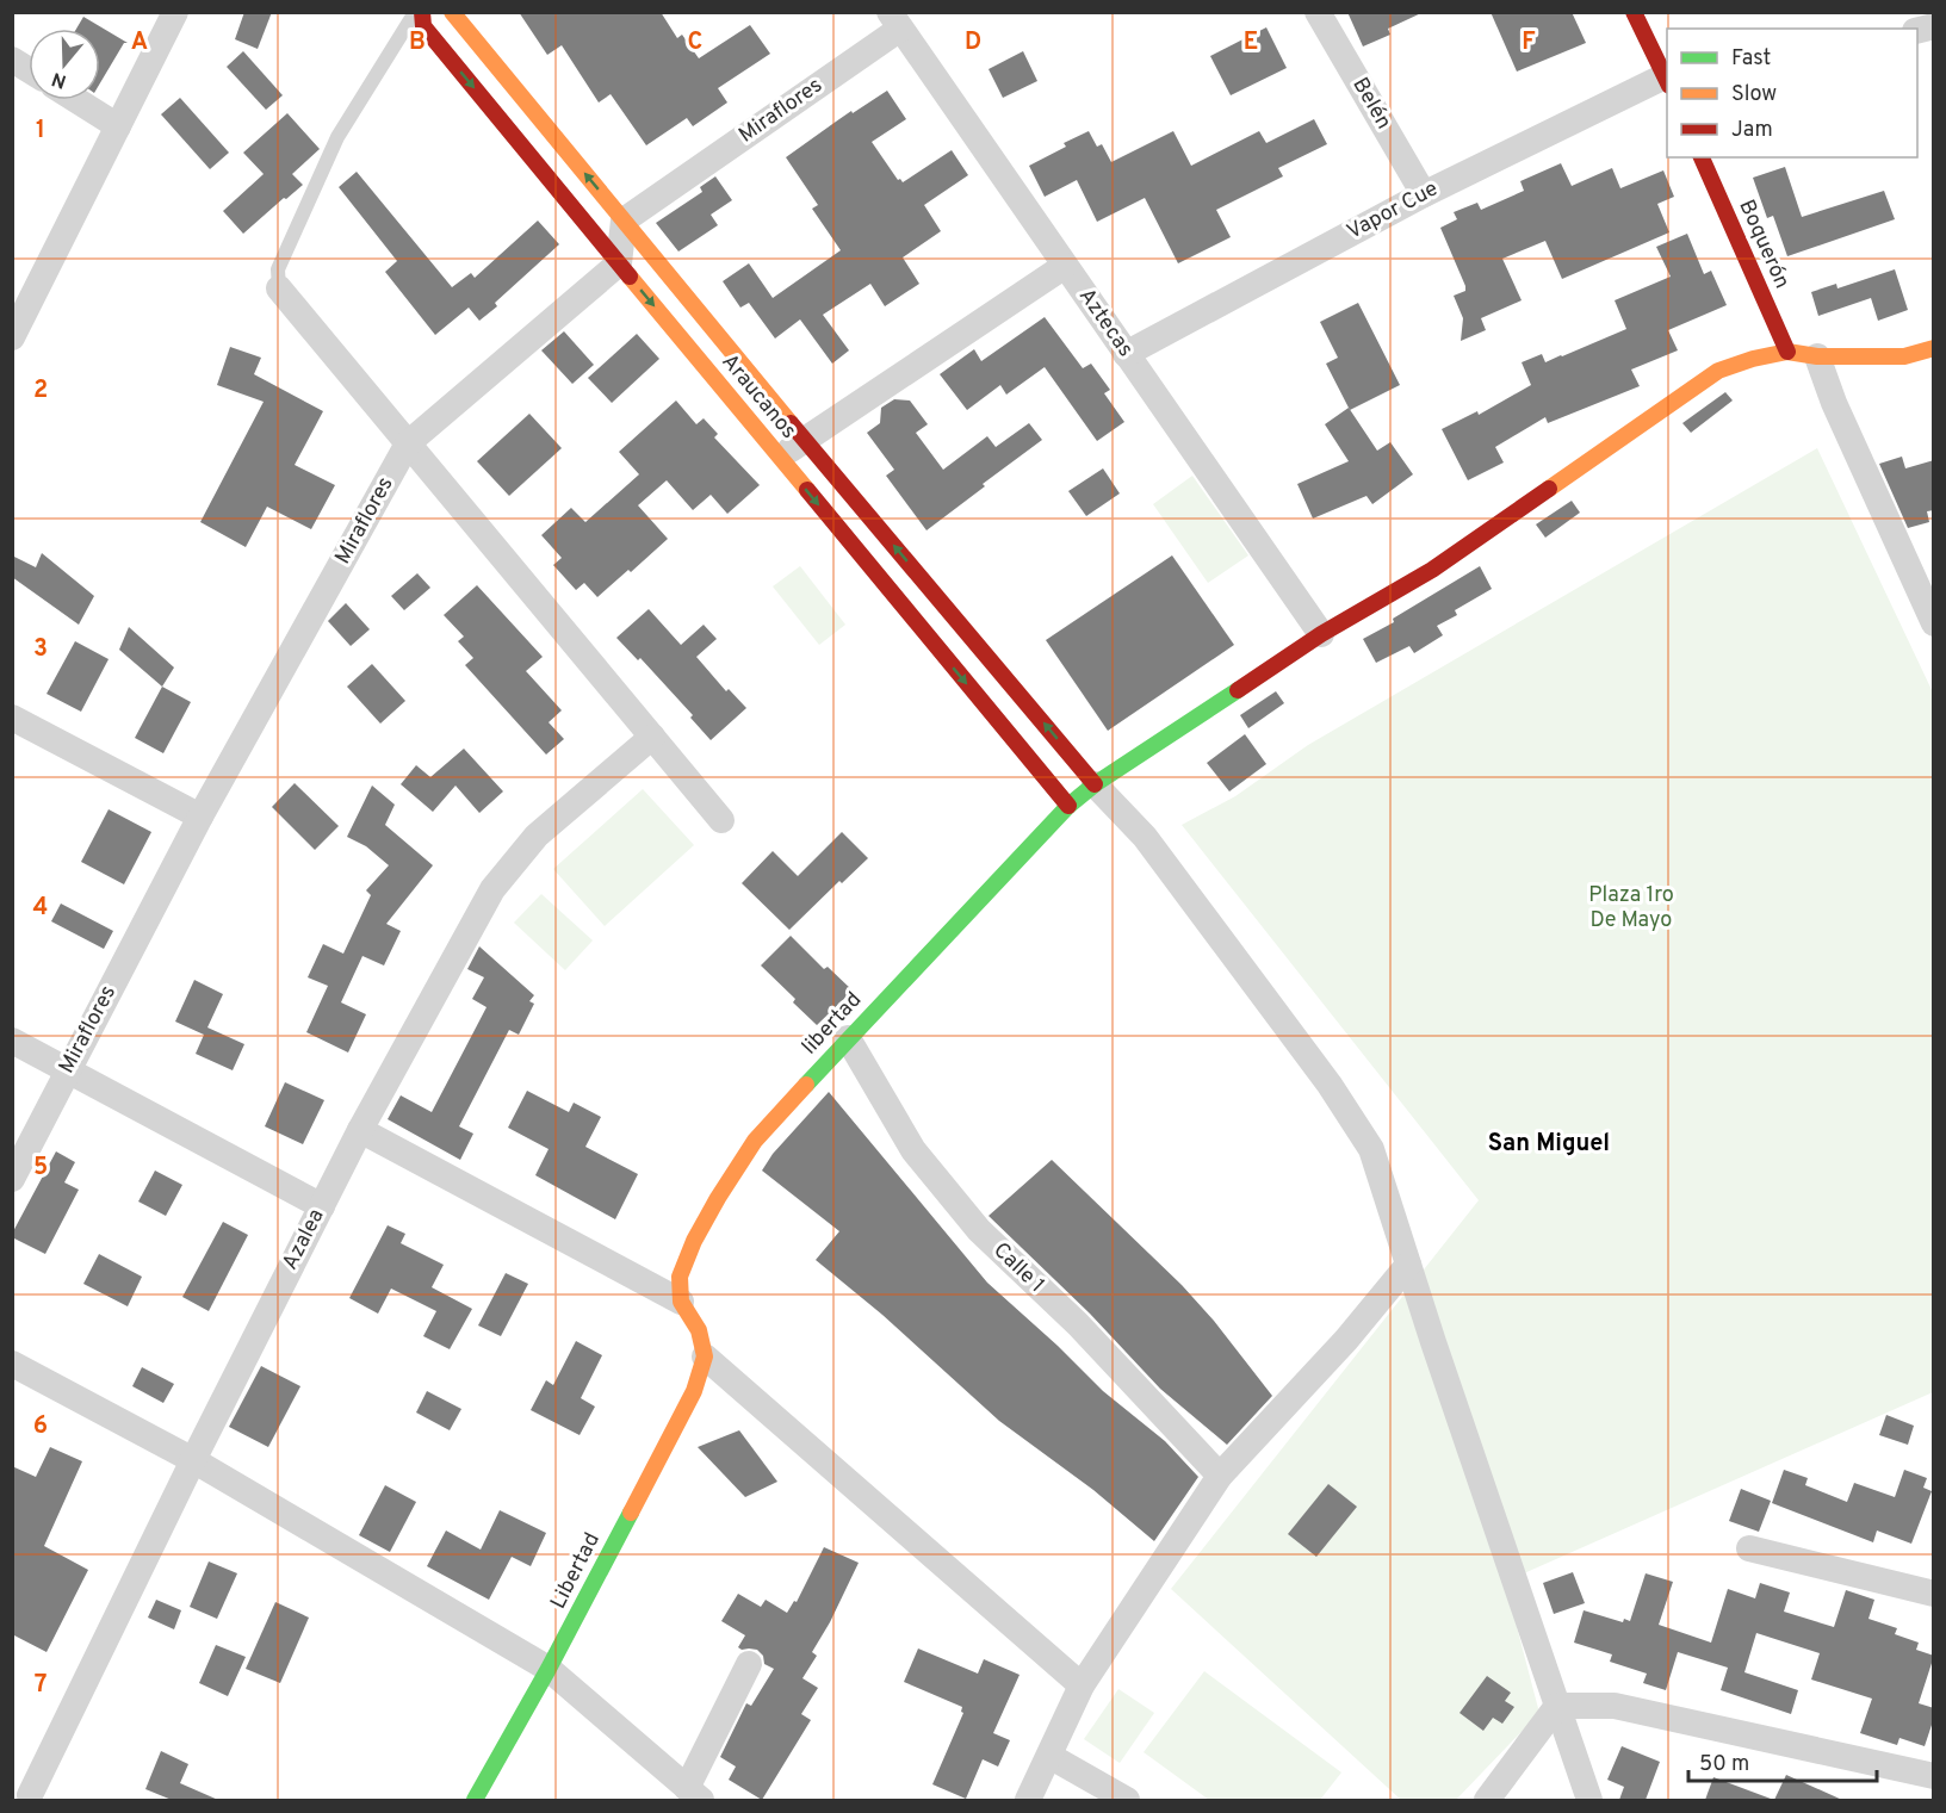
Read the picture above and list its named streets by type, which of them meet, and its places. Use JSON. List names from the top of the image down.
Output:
{
  "streets": {
    "street": [
      "Belén",
      "Miraflores",
      "Vapor Cue",
      "Boquerón",
      "Aztecas",
      "Araucanos",
      "libertad",
      "Azalea",
      "Calle 1",
      "Libertad"
    ]
  },
  "crossings": [
    ["Belén", "Vapor Cue"],
    ["Miraflores", "Aztecas"],
    ["Miraflores", "Araucanos"],
    ["Vapor Cue", "Aztecas"],
    ["Boquerón", "libertad"],
    ["Aztecas", "libertad"],
    ["Araucanos", "libertad"],
    ["libertad", "Calle 1"]
  ],
  "districts": ["San Miguel"],
  "parks": ["Plaza 1ro De Mayo"],
  "legend": ["Fast", "Slow", "Jam"],
  "scale_bar": "50 m",
  "north": "bottom",
  "grid": {
    "columns": [
      "A",
      "B",
      "C",
      "D",
      "E",
      "F"
    ],
    "rows": [
      "1",
      "2",
      "3",
      "4",
      "5",
      "6",
      "7"
    ]
  }
}
